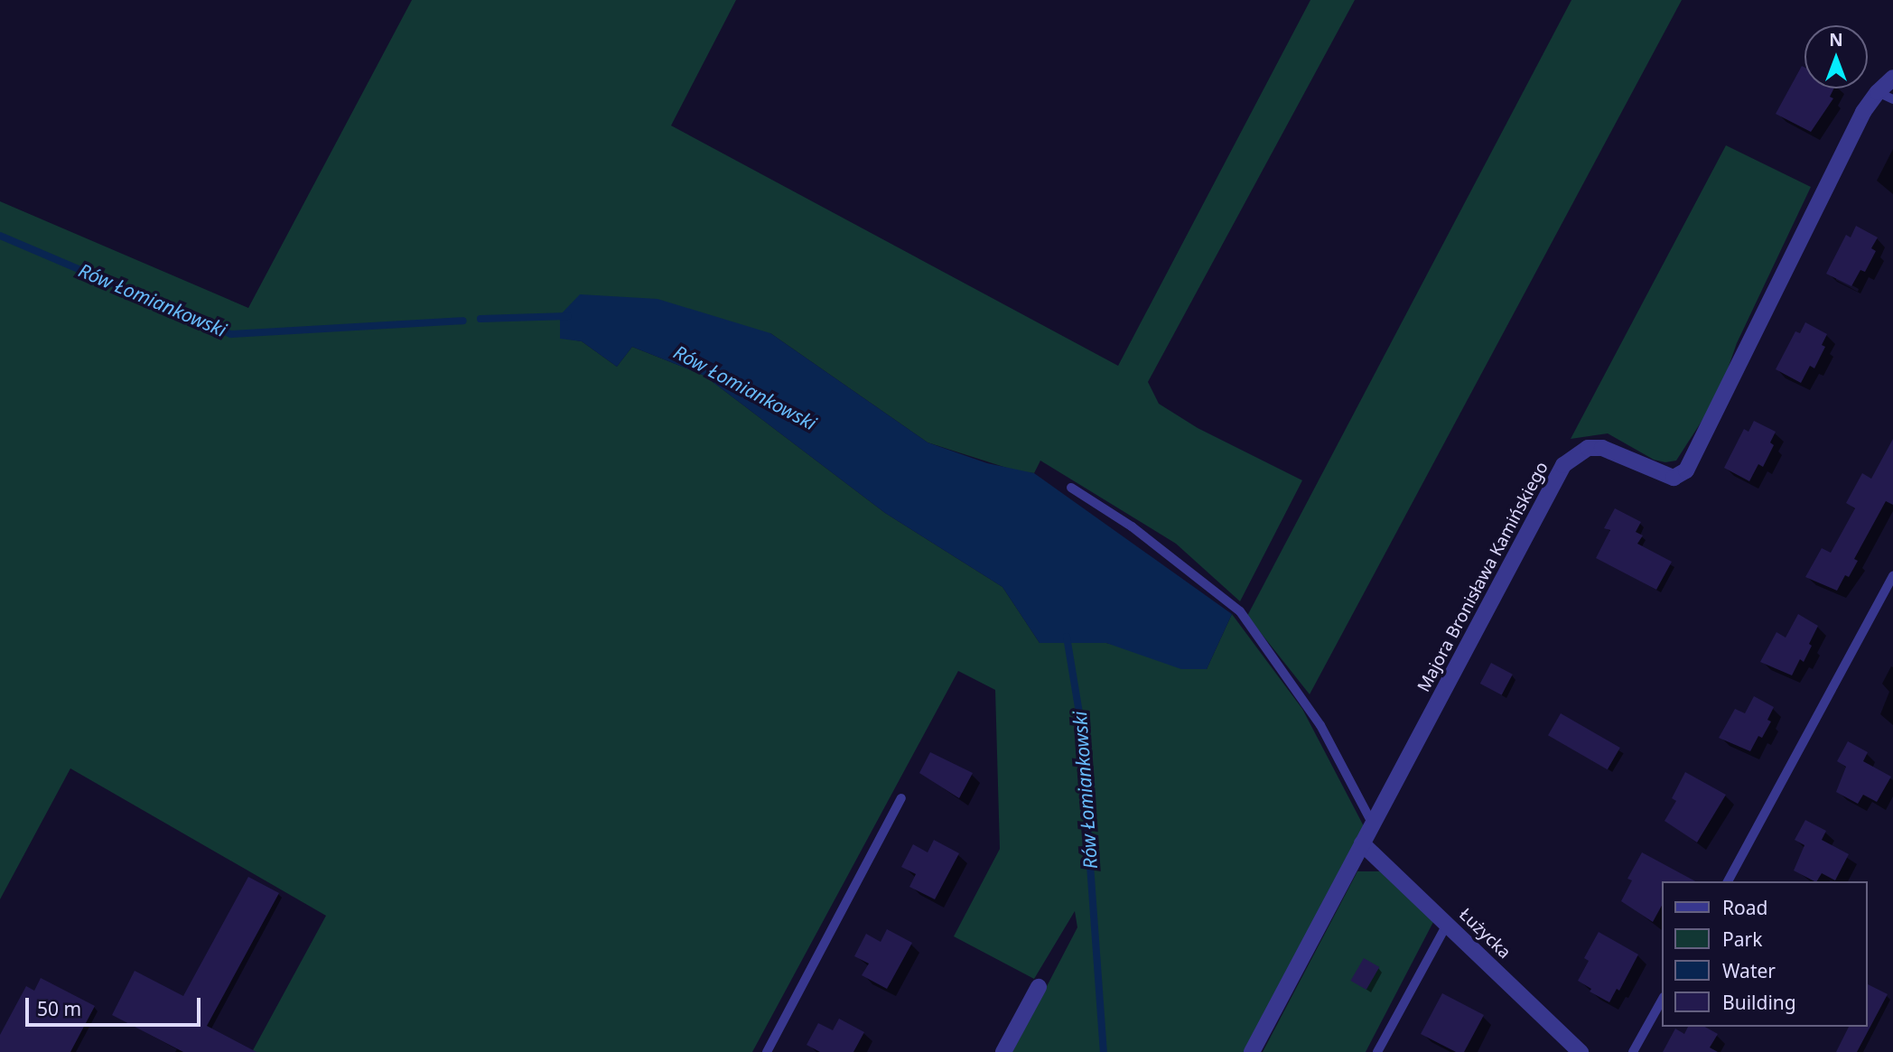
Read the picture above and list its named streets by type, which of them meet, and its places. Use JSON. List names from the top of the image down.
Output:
{
  "streets": {
    "street": ["Majora Bronisława Kamińskiego", "Łużycka"]
  },
  "crossings": [
    ["Majora Bronisława Kamińskiego", "Łużycka"]
  ],
  "water": ["Rów Łomiankowski"],
  "legend": [
    "Road",
    "Park",
    "Water",
    "Building"
  ],
  "scale_bar": "50 m",
  "north": "top"
}
